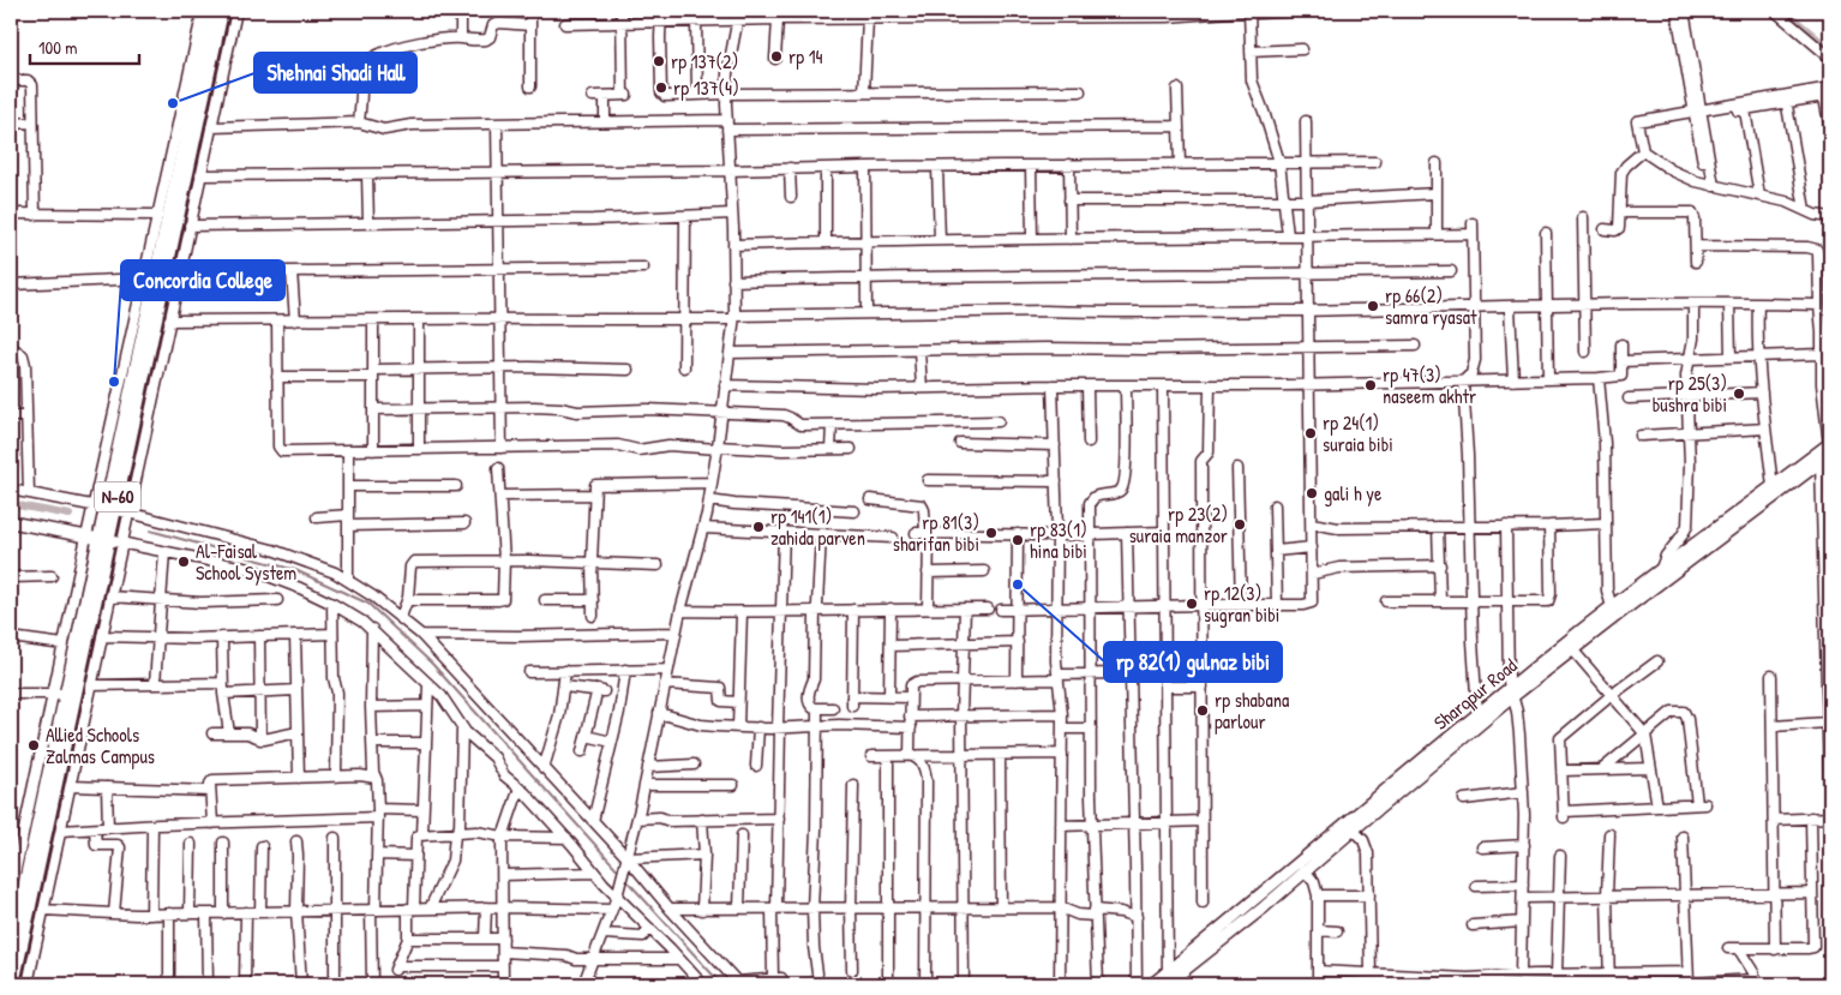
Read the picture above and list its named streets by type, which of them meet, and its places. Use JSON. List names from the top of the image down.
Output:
{
  "streets": {
    "highway": ["N-60"],
    "main road": ["Sharqpur Road"]
  },
  "places": [
    "rp 14",
    "rp 137(2)",
    "rp 137(4)",
    "Shehnai Shadi Hall",
    "rp 66(2) samra ryasat",
    "Concordia College",
    "rp 47(3) naseem akhtr",
    "rp 25(3) bushra bibi",
    "rp 24(1) suraia bibi",
    "gali h ye",
    "rp 23(2) suraia manzor",
    "rp 141(1) zahida parven",
    "rp 81(3) sharifan bibi",
    "rp 83(1) hina bibi",
    "Al-Faisal School System",
    "rp 82(1) gulnaz bibi",
    "rp 12(3) sugran bibi",
    "rp shabana parlour",
    "Allied Schools Zalmas Campus"
  ],
  "scale_bar": "100 m"
}
